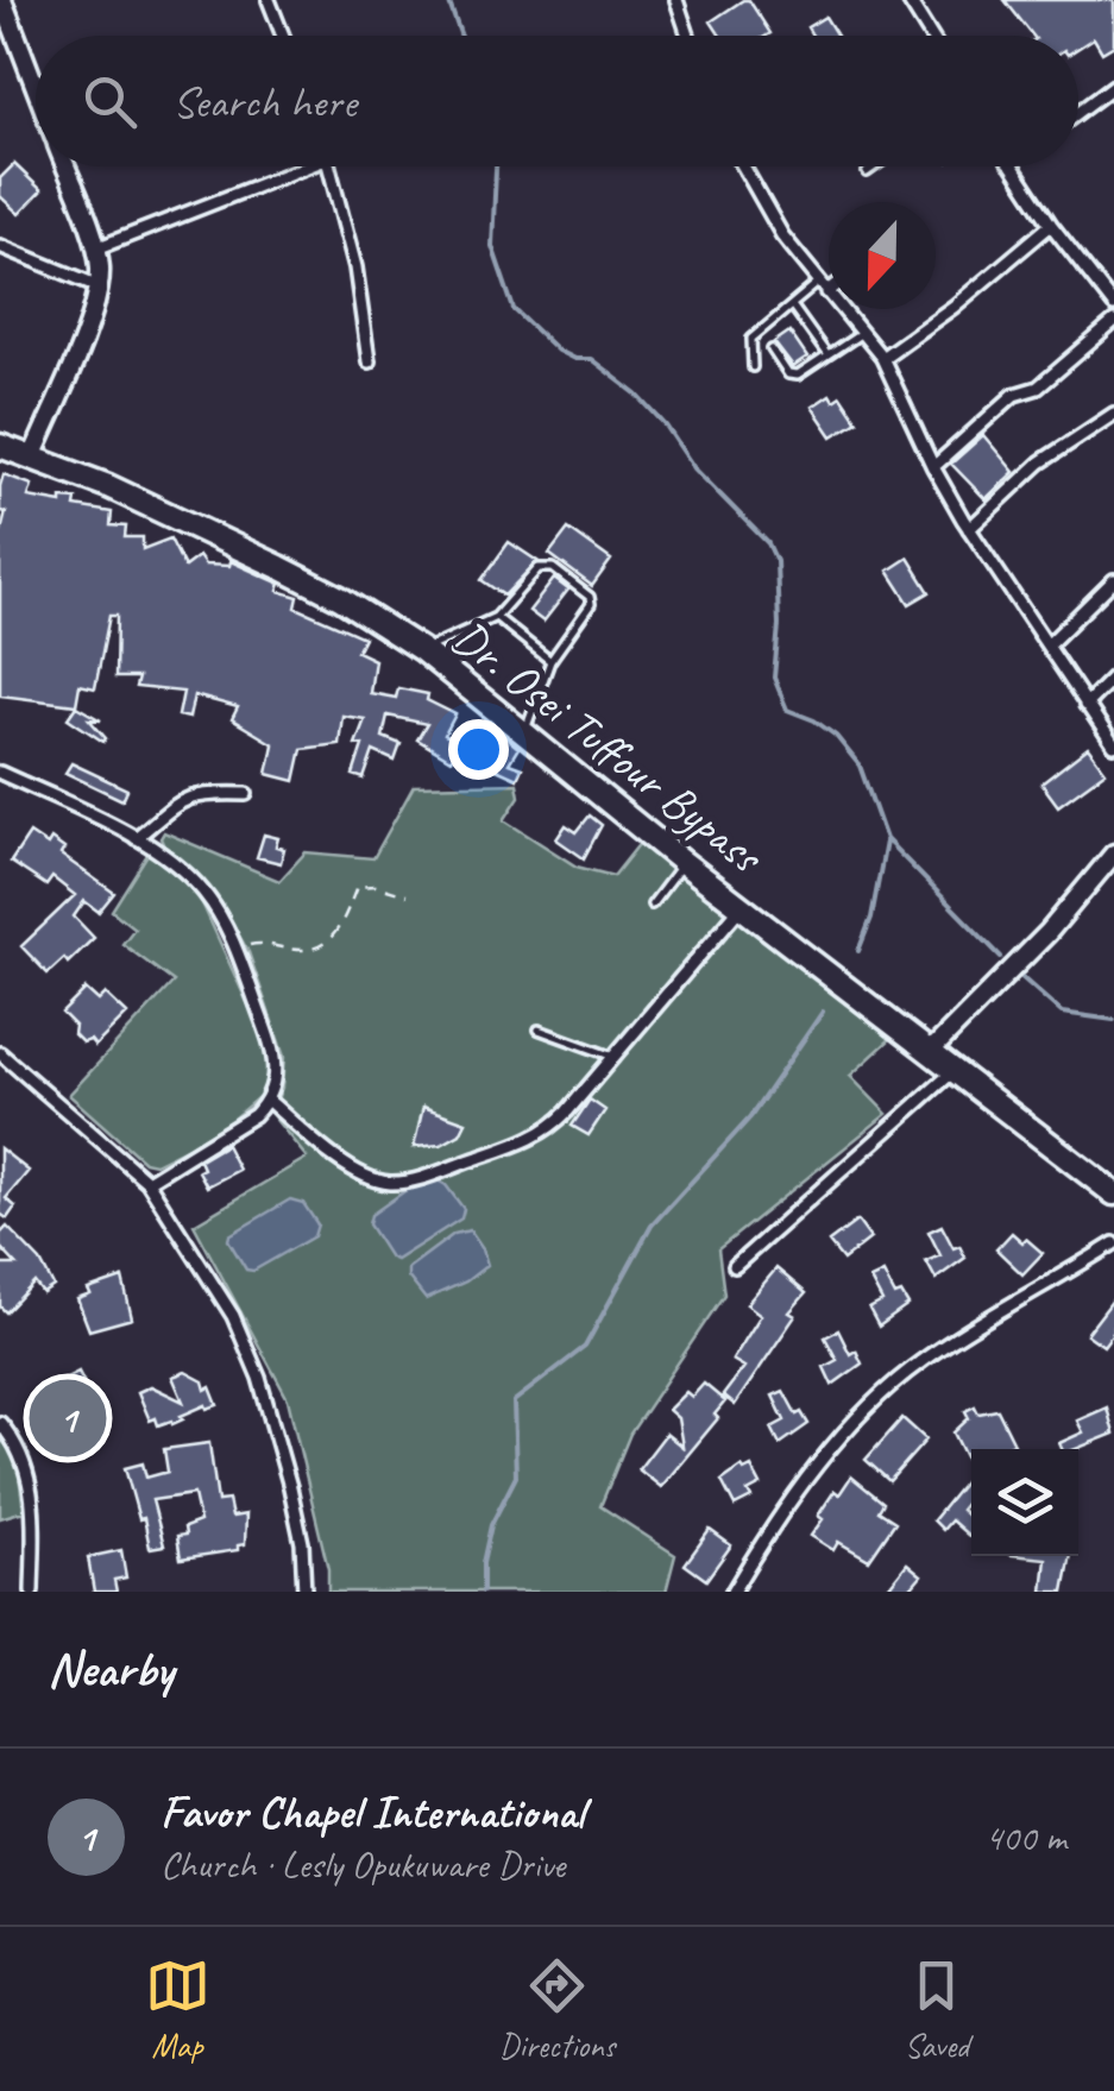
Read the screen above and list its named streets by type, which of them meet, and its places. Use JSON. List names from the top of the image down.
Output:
{
  "streets": {
    "highway": ["Dr. Osei Tuffour Bypass"]
  },
  "north": "bottom",
  "page": {
    "search": "Search here",
    "pins": "1",
    "heading": "Nearby",
    "list": [
      {
        "mark": "1",
        "name": "Favor Chapel International",
        "note": "Church · Lesly Opukuware Drive",
        "value": "400 m"
      }
    ],
    "nav": ["Map", "Directions", "Saved"]
  }
}
